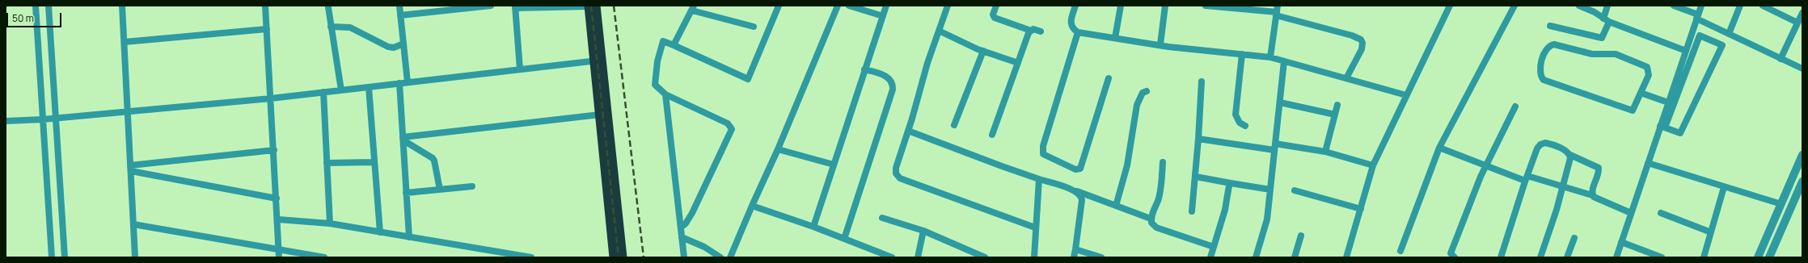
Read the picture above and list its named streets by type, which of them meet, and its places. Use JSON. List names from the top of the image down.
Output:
{
  "scale_bar": "50 m"
}
